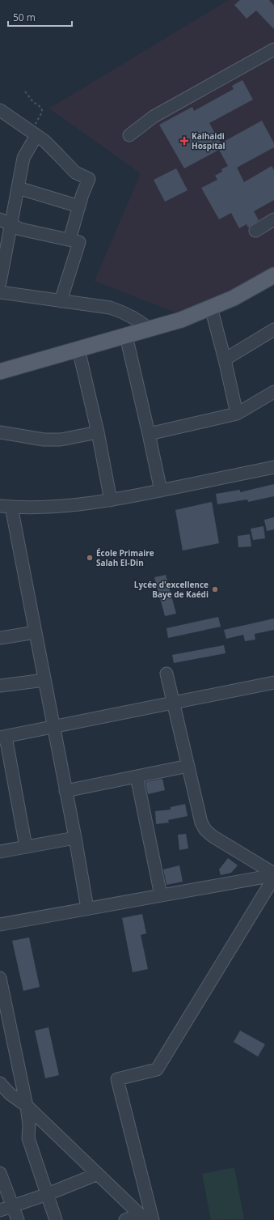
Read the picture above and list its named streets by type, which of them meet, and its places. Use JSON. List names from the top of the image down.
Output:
{
  "places": {
    "health": ["Kaihaidi Hospital"],
    "other": ["École Primaire Salah El-Din", "Lycée d'excellence Baye de Kaédi"]
  },
  "scale_bar": "50 m"
}
